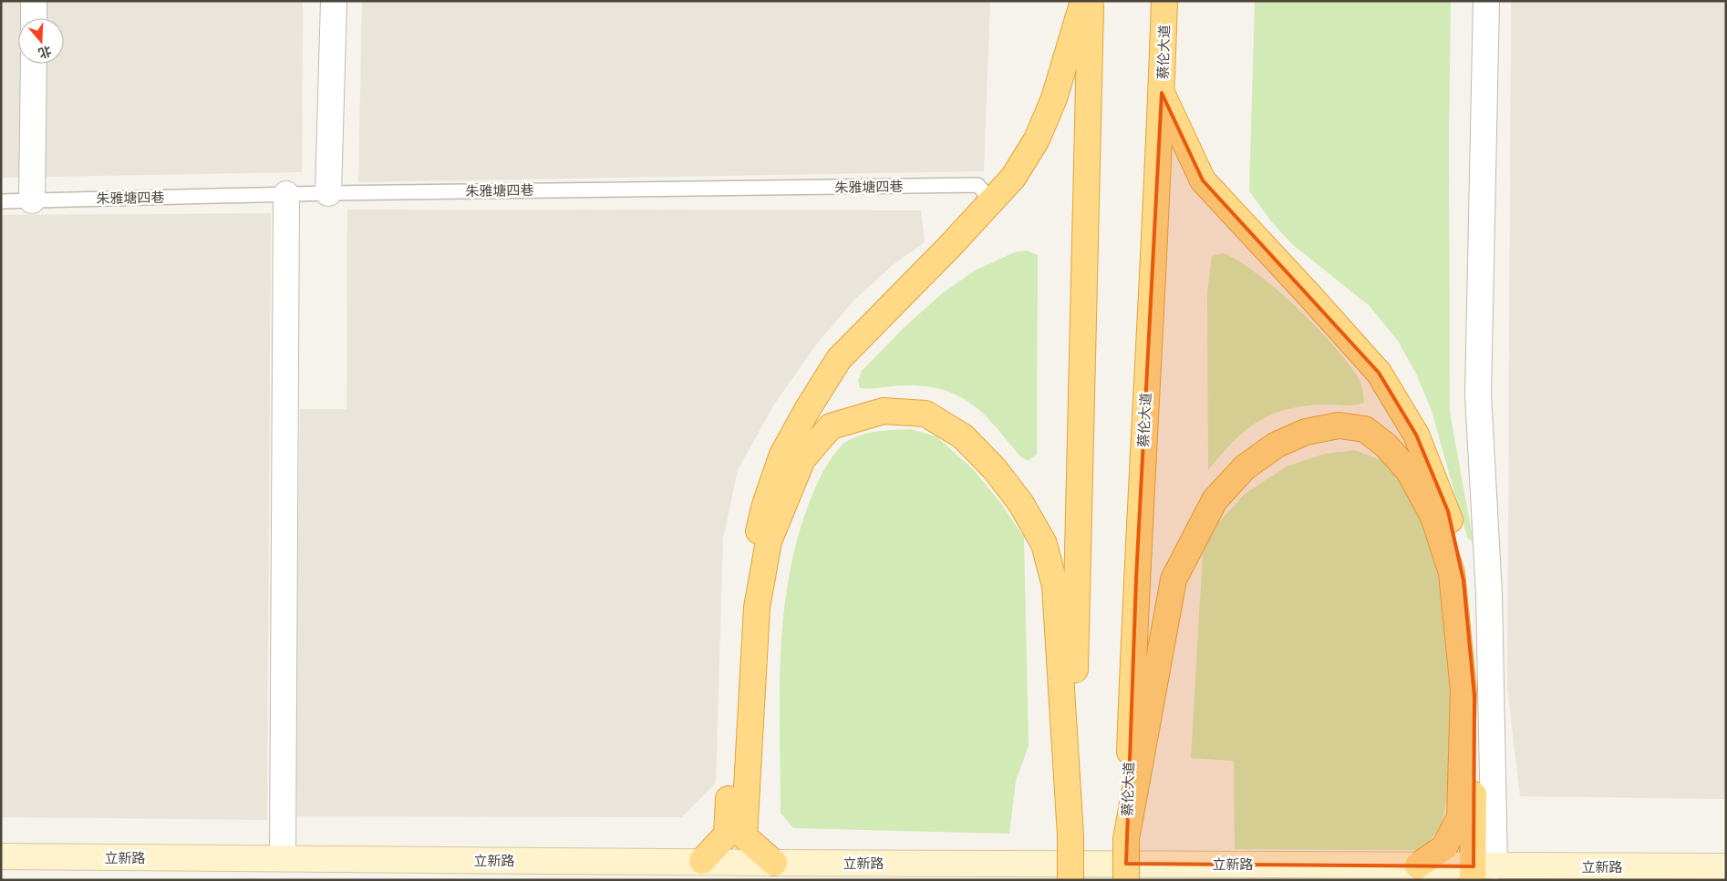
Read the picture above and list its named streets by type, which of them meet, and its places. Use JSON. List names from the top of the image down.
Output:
{
  "streets": {
    "highway": ["蔡伦大道"],
    "main road": ["立新路"],
    "lane": ["朱雅塘四巷"]
  },
  "north": "bottom"
}
